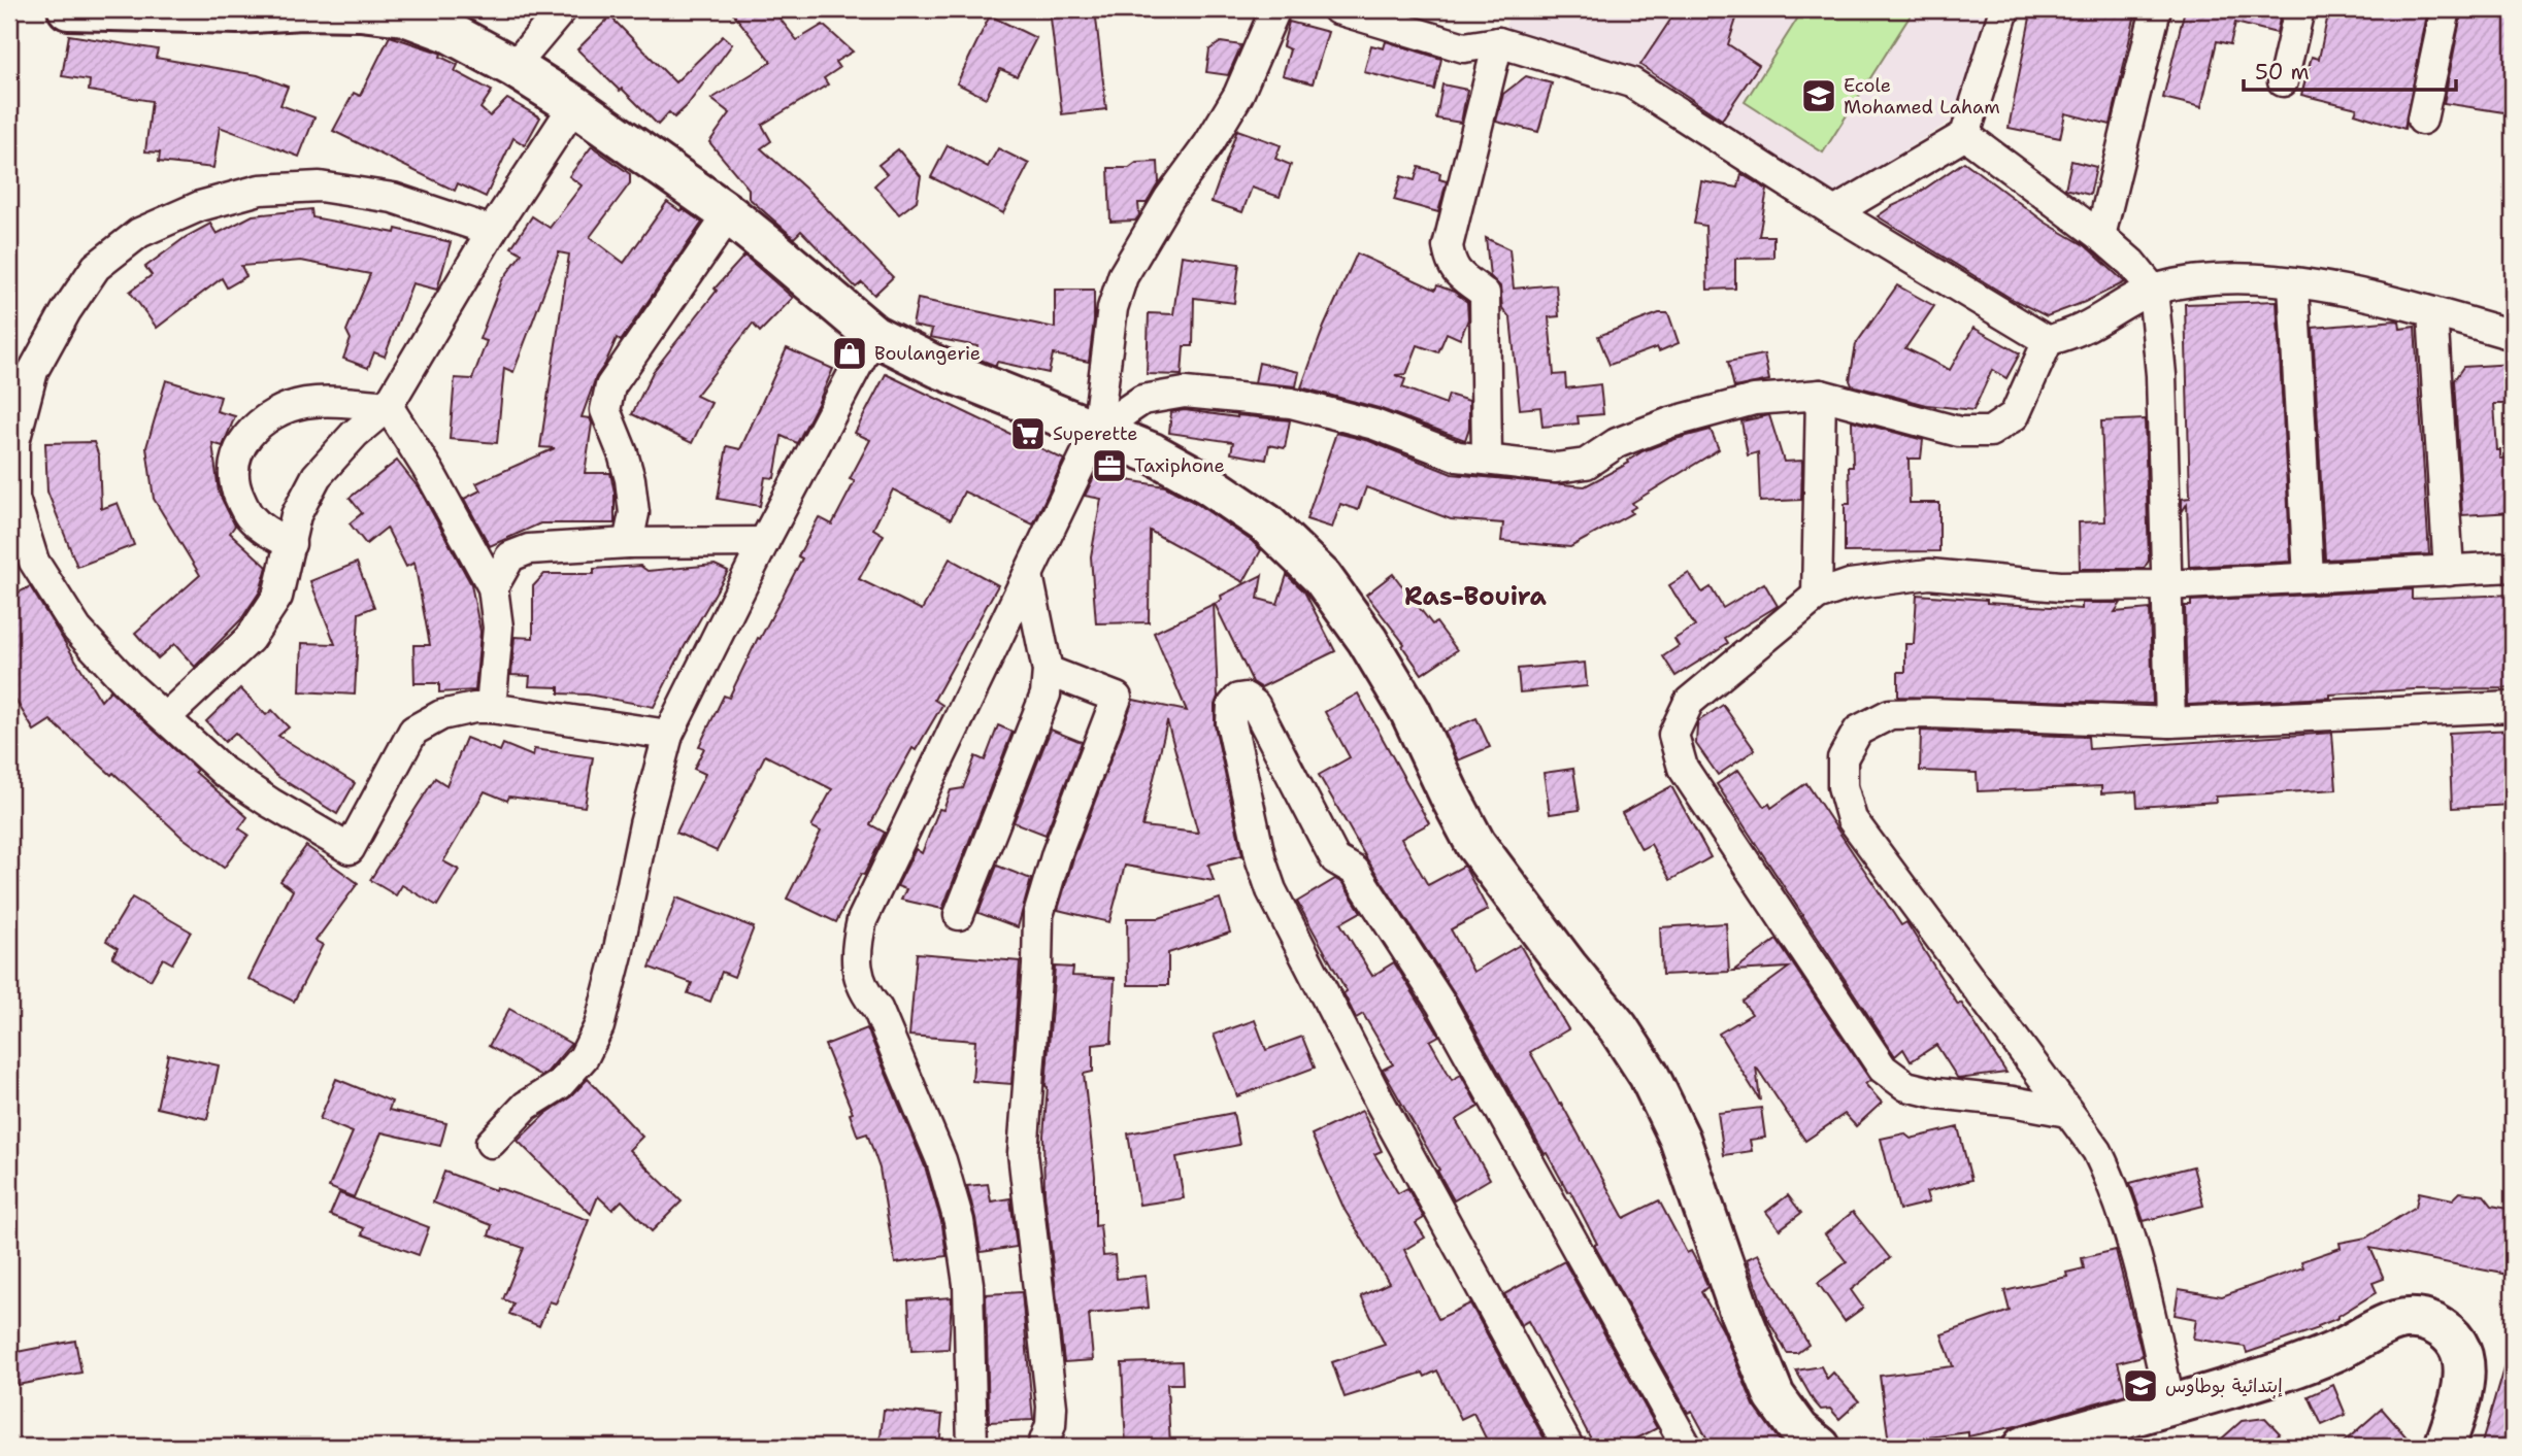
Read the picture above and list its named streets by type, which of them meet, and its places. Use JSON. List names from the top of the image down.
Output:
{
  "districts": ["Ras-Bouira"],
  "places": {
    "school or university": ["Ecole Mohamed Laham", "إبتدائية بوطاوس"],
    "shop": ["Boulangerie"],
    "supermarket": ["Superette"],
    "office": ["Taxiphone"]
  },
  "scale_bar": "50 m"
}
